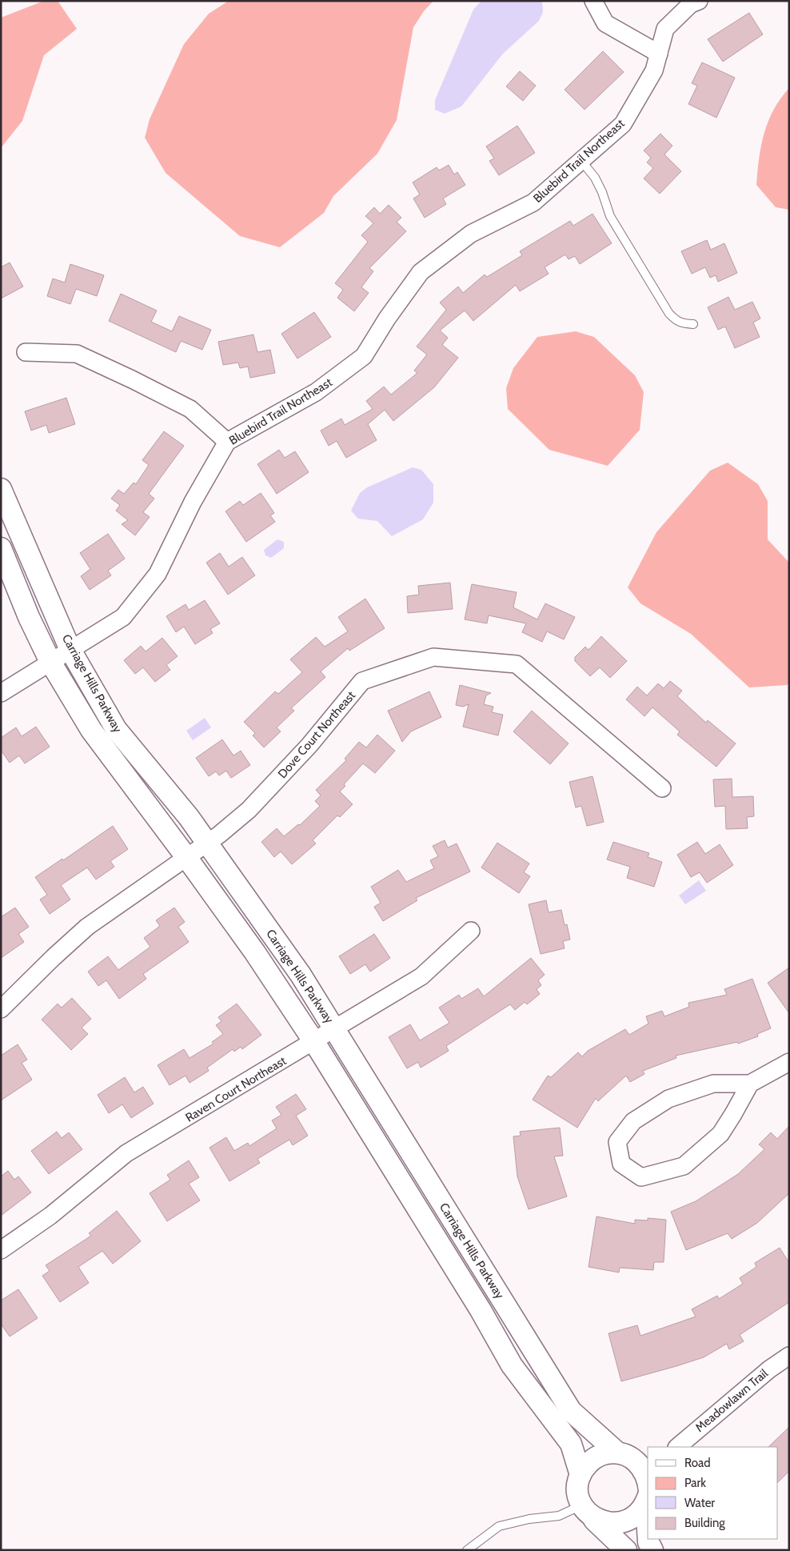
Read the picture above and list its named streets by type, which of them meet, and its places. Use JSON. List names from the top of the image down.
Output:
{
  "streets": {
    "street": [
      "Bluebird Trail Northeast",
      "Carriage Hills Parkway",
      "Dove Court Northeast",
      "Raven Court Northeast",
      "Meadowlawn Trail"
    ]
  },
  "crossings": [
    ["Bluebird Trail Northeast", "Carriage Hills Parkway"],
    ["Carriage Hills Parkway", "Dove Court Northeast"],
    ["Carriage Hills Parkway", "Raven Court Northeast"]
  ],
  "legend": [
    "Road",
    "Park",
    "Water",
    "Building"
  ]
}
